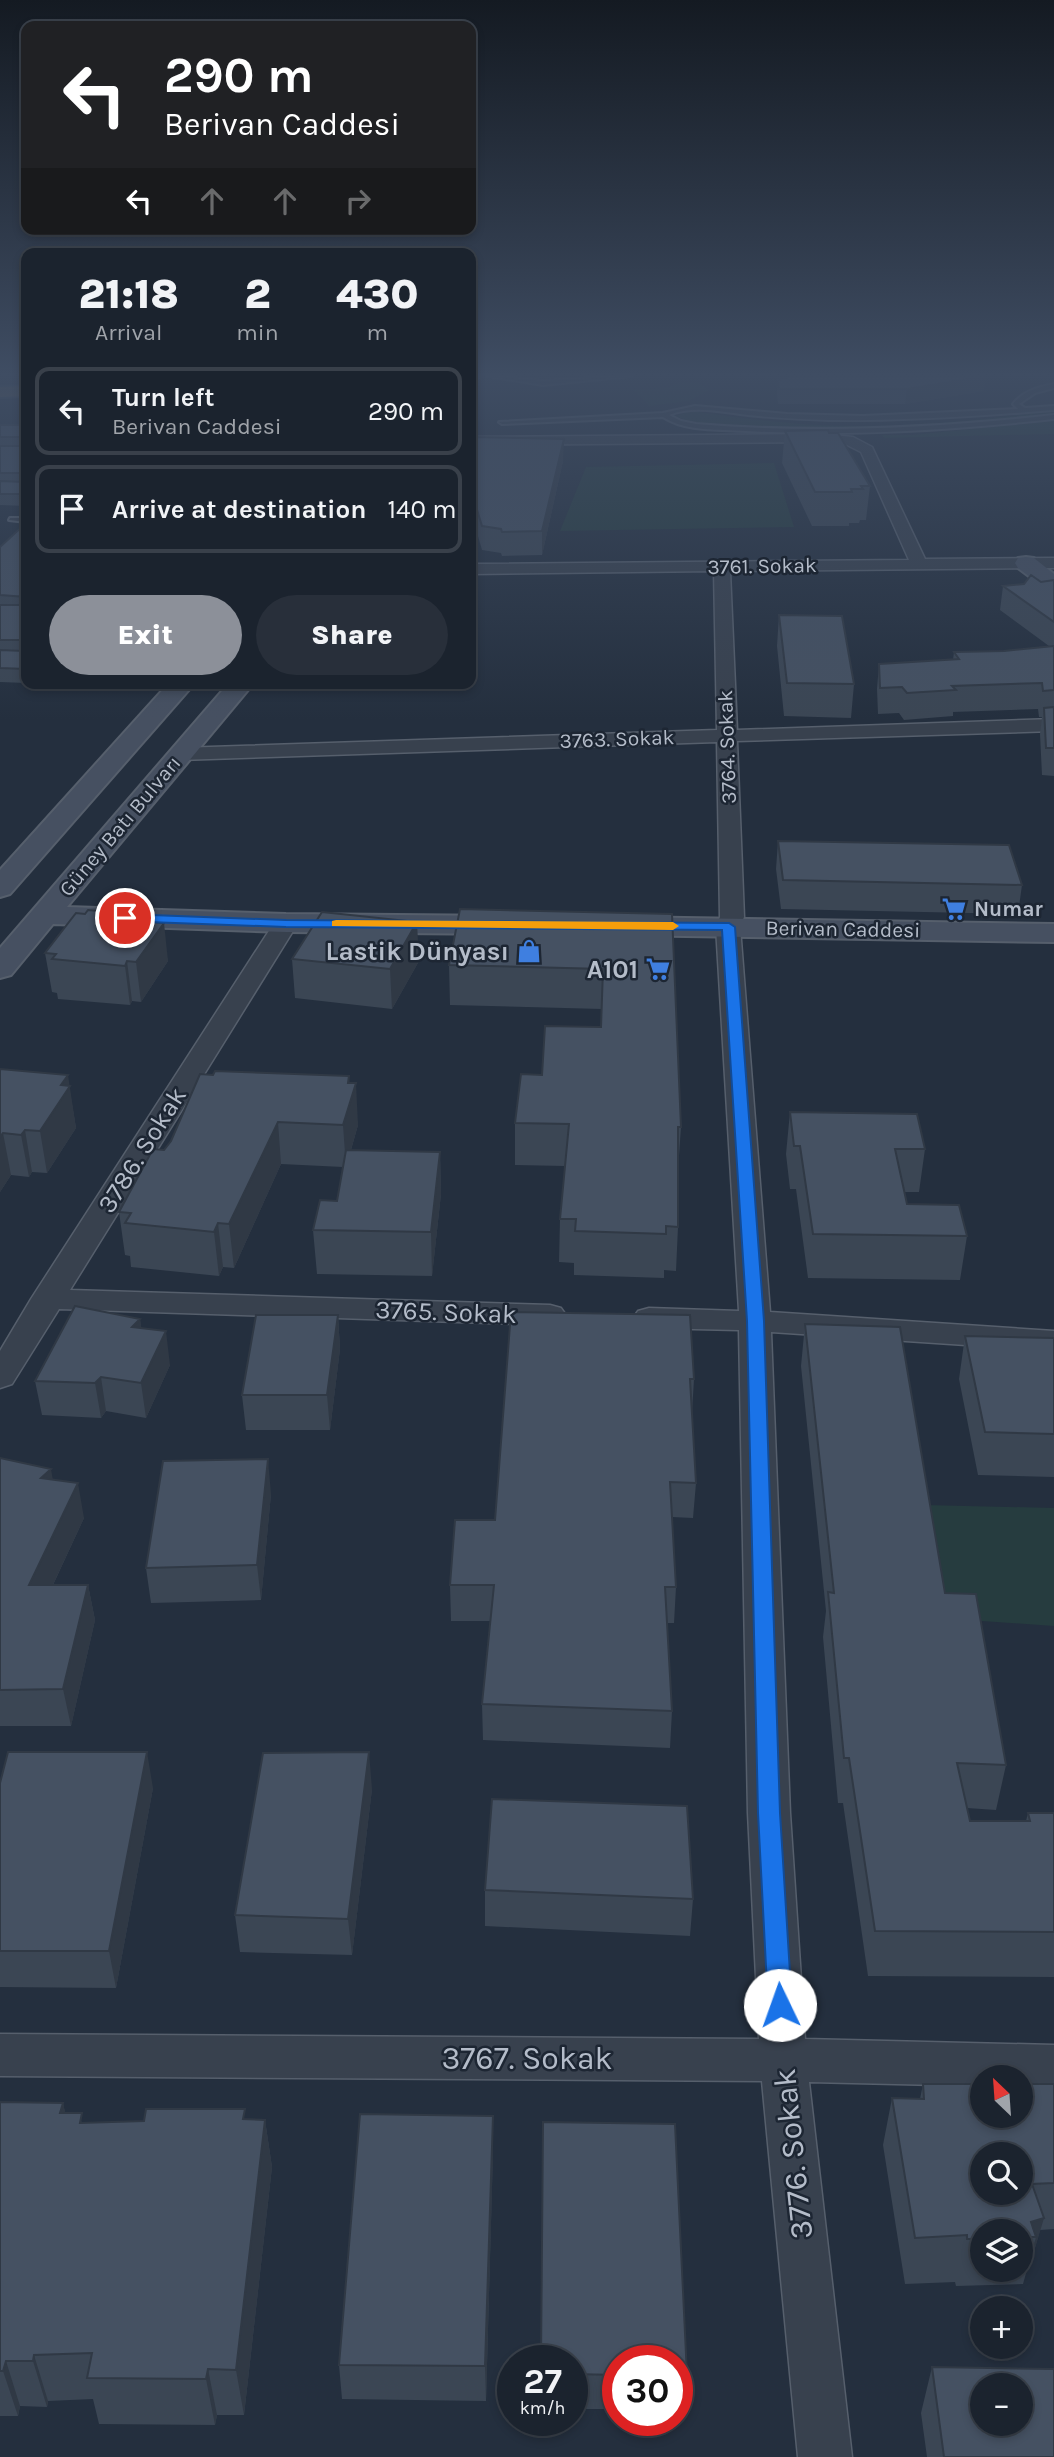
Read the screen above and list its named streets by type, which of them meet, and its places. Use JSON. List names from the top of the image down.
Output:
{
  "streets": {
    "street": [
      "3761. Sokak",
      "3763. Sokak",
      "3764. Sokak",
      "Güney Batı Bulvarı",
      "Berivan Caddesi",
      "3786. Sokak",
      "3765. Sokak",
      "3767. Sokak",
      "3776. Sokak"
    ]
  },
  "crossings": [
    ["3761. Sokak", "3764. Sokak"],
    ["3763. Sokak", "3764. Sokak"],
    ["3763. Sokak", "Güney Batı Bulvarı"],
    ["3764. Sokak", "Berivan Caddesi"],
    ["3764. Sokak", "3776. Sokak"],
    ["Berivan Caddesi", "3776. Sokak"],
    ["3786. Sokak", "3765. Sokak"],
    ["3767. Sokak", "3776. Sokak"]
  ],
  "places": {
    "supermarket": ["Numar", "A101"],
    "shop": ["Lastik Dünyası"]
  },
  "north": "top left",
  "page": {
    "turn": ["290 m", "Berivan Caddesi"],
    "eta": [
      "21:18",
      "Arrival",
      "2",
      "min",
      "430",
      "m"
    ],
    "list": [
      {
        "name": "Turn left",
        "note": "Berivan Caddesi",
        "value": "290 m"
      },
      {
        "name": "Arrive at destination",
        "value": "140 m"
      }
    ],
    "buttons": ["Exit", "Share"],
    "map_buttons": ["+", "−"],
    "speed": "27 km/h",
    "limit": "30"
  }
}
